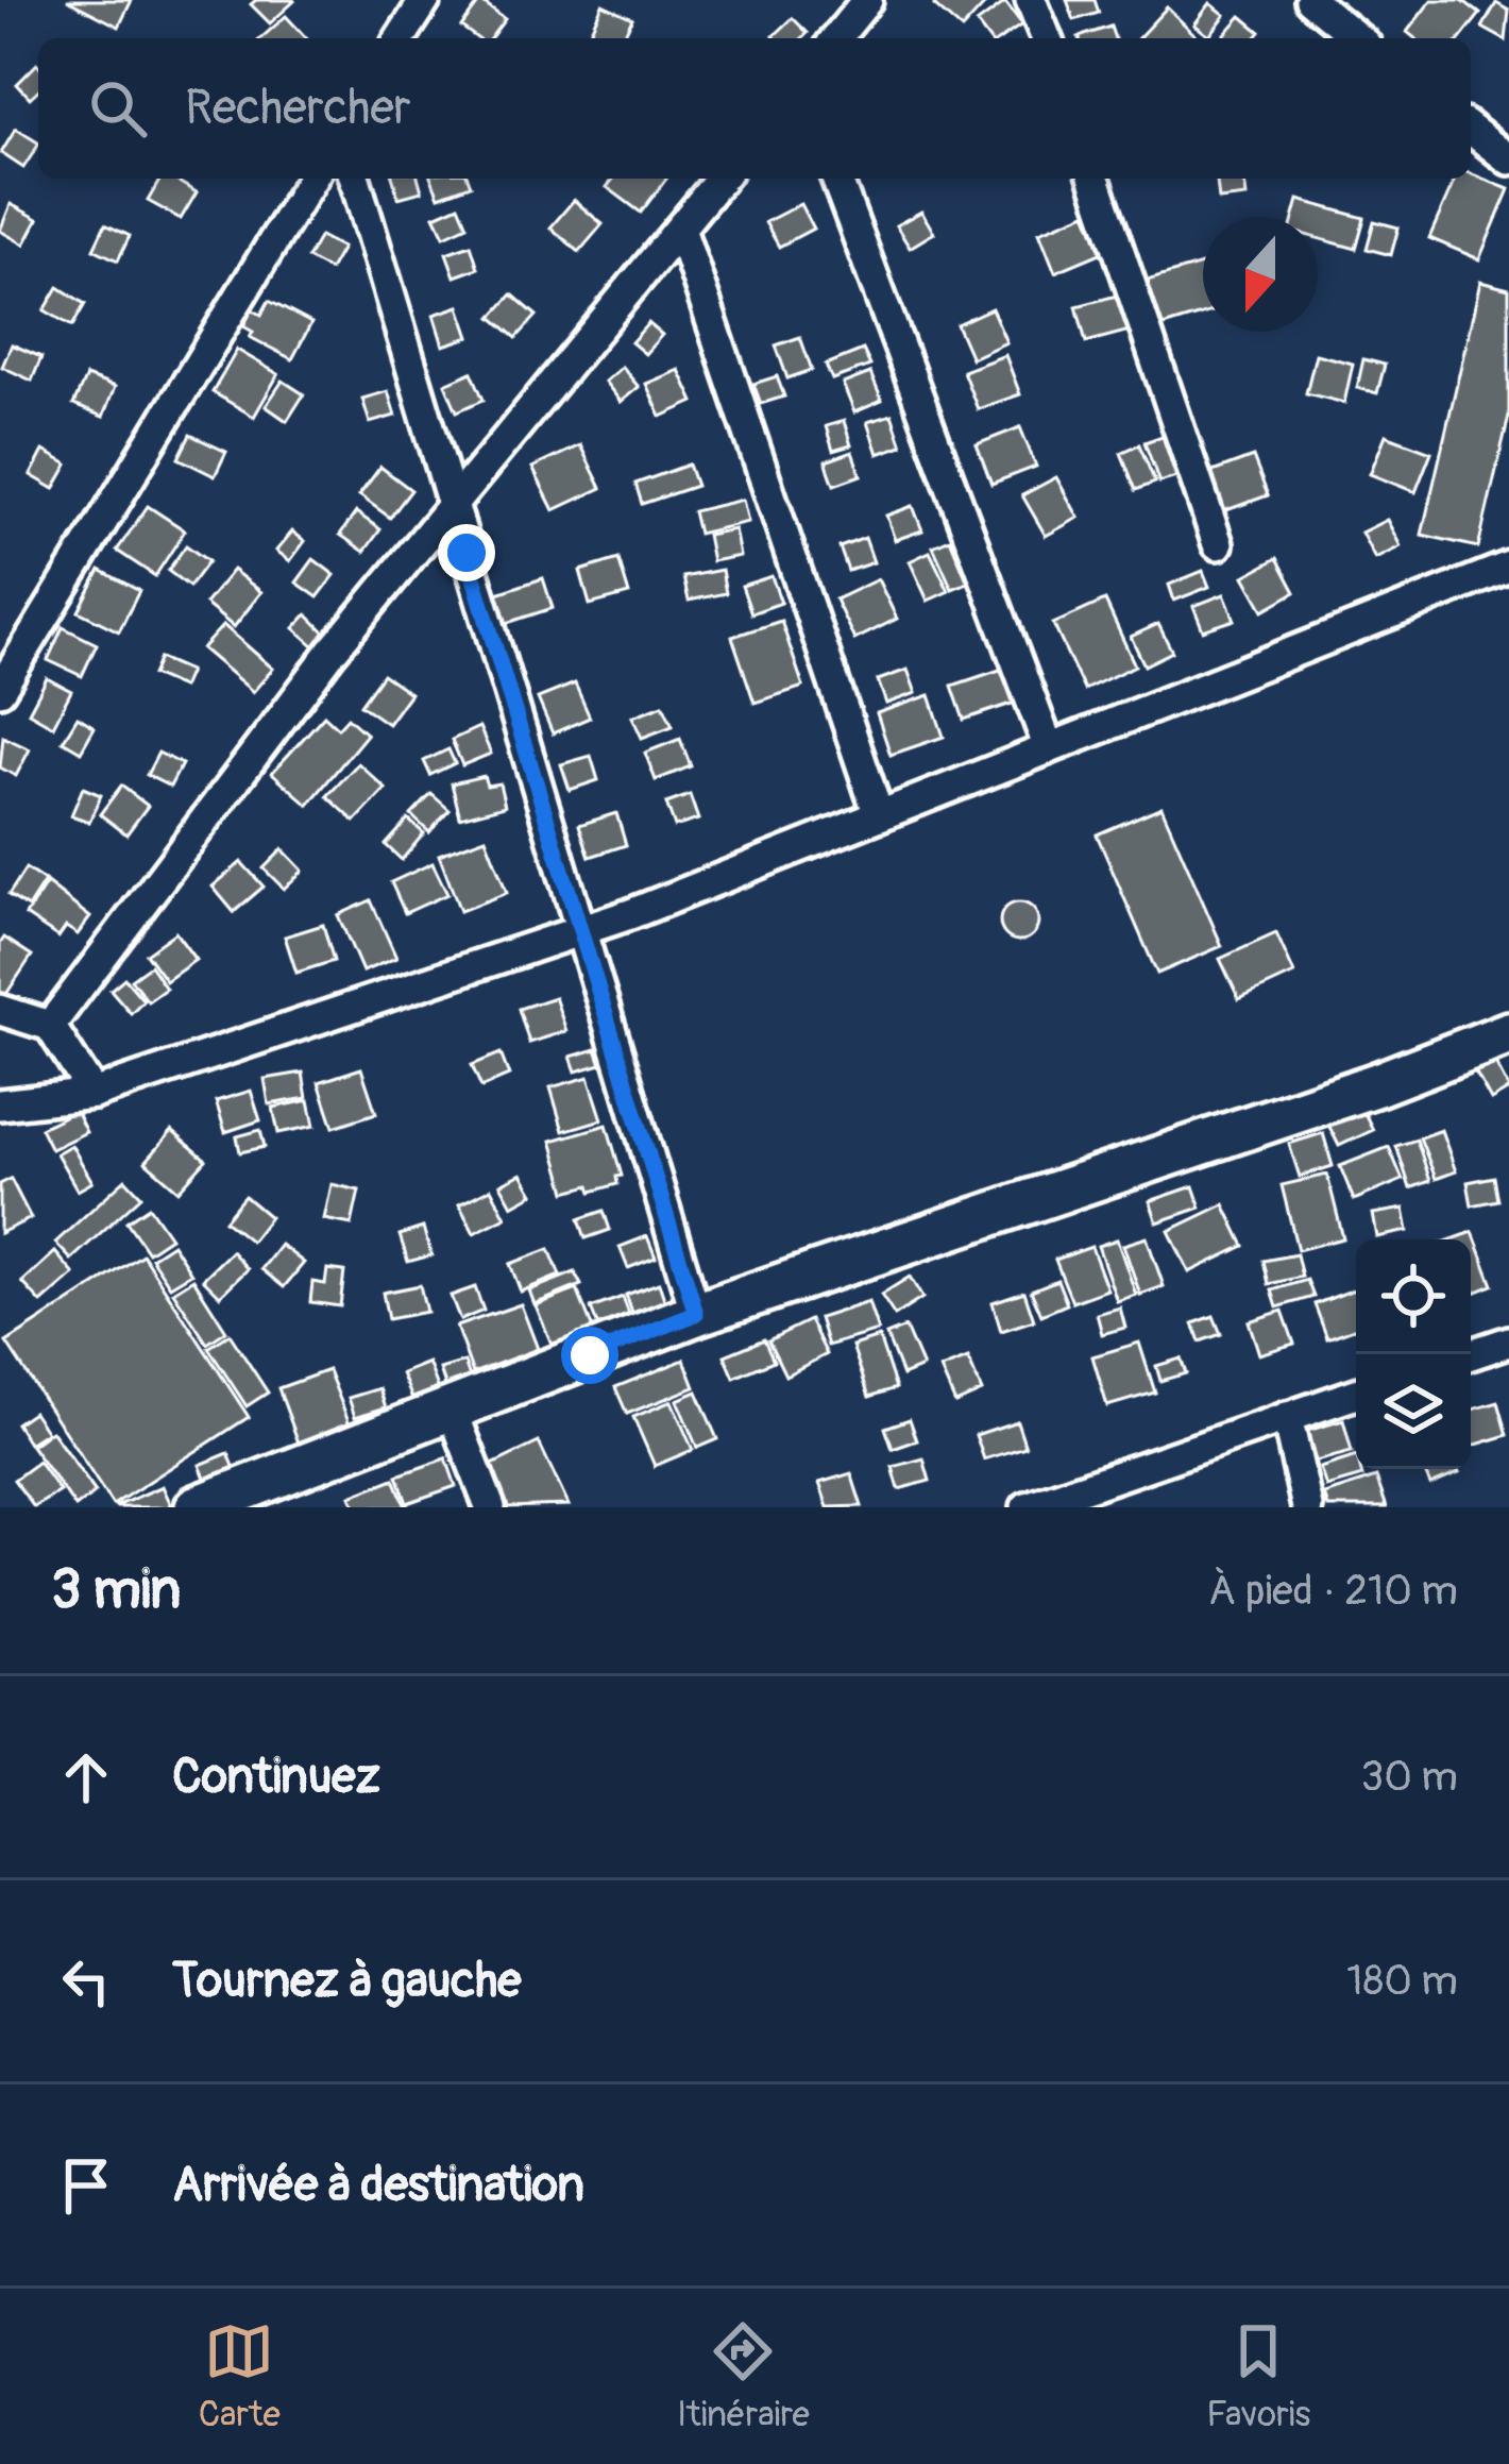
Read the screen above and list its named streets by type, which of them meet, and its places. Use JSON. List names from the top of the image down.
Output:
{
  "north": "bottom",
  "page": {
    "search": "Rechercher",
    "heading": ["3 min", "À pied · 210 m"],
    "list": [
      ["Continuez", "30 m"],
      ["Tournez à gauche", "180 m"],
      "Arrivée à destination"
    ],
    "nav": ["Carte", "Itinéraire", "Favoris"]
  }
}
